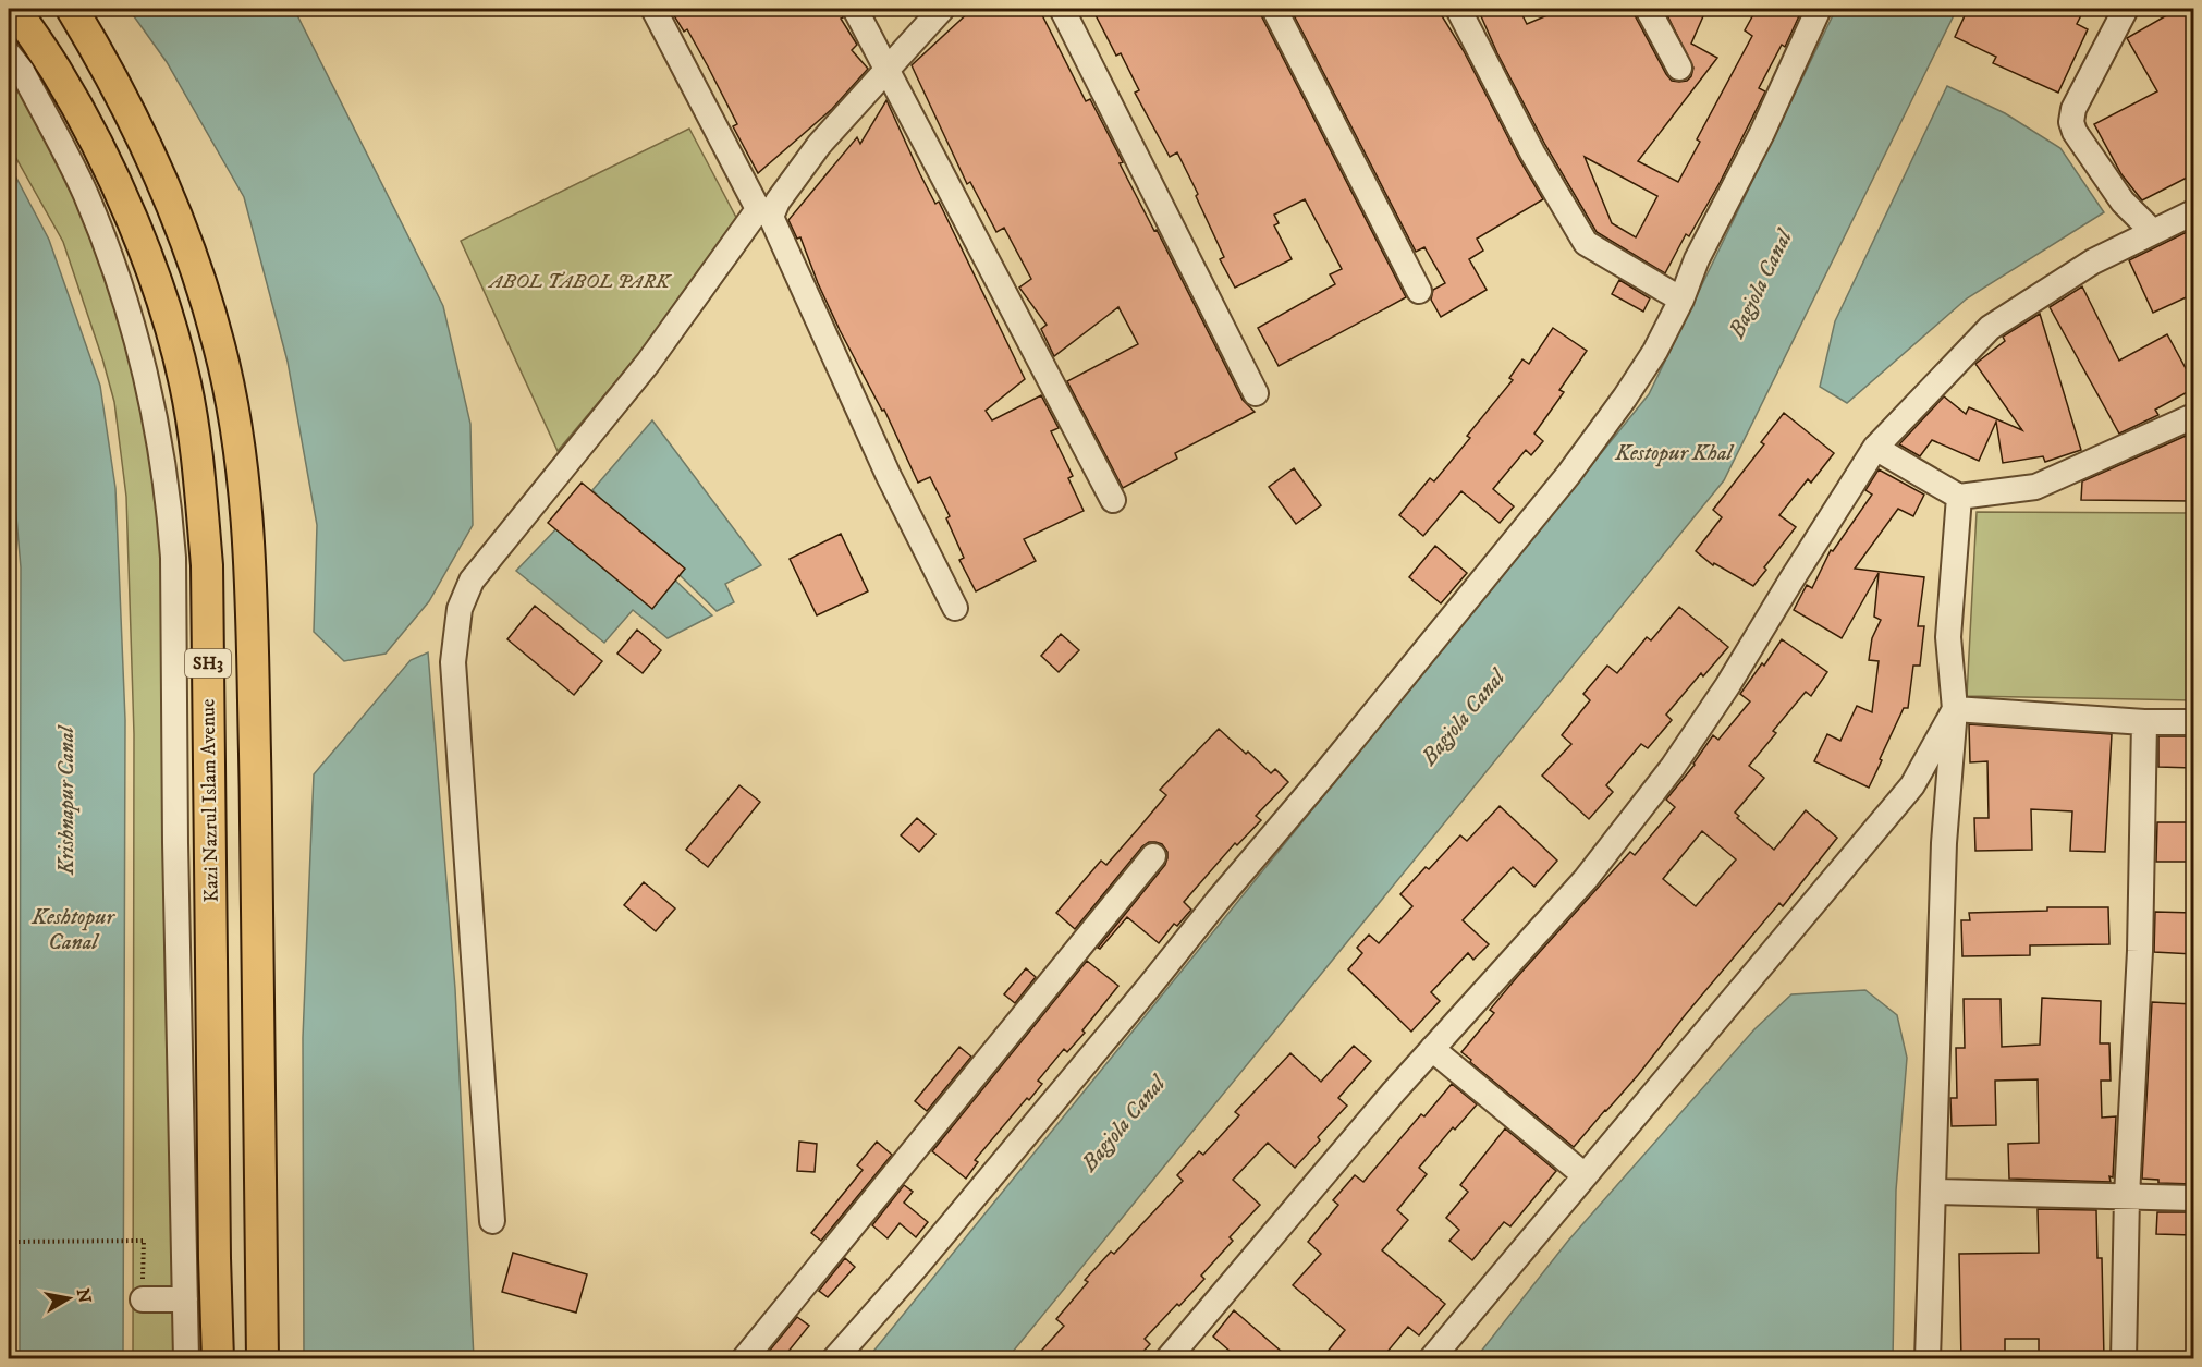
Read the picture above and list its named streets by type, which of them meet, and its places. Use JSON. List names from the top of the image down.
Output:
{
  "streets": {
    "main road": ["SH3", "Kazi Nazrul Islam Avenue"]
  },
  "water": [
    "Bagjola Canal",
    "Kestopur Khal",
    "Krishnapur Canal",
    "Keshtopur Canal"
  ],
  "parks": ["ABOL TABOL PARK"],
  "north": "right"
}
